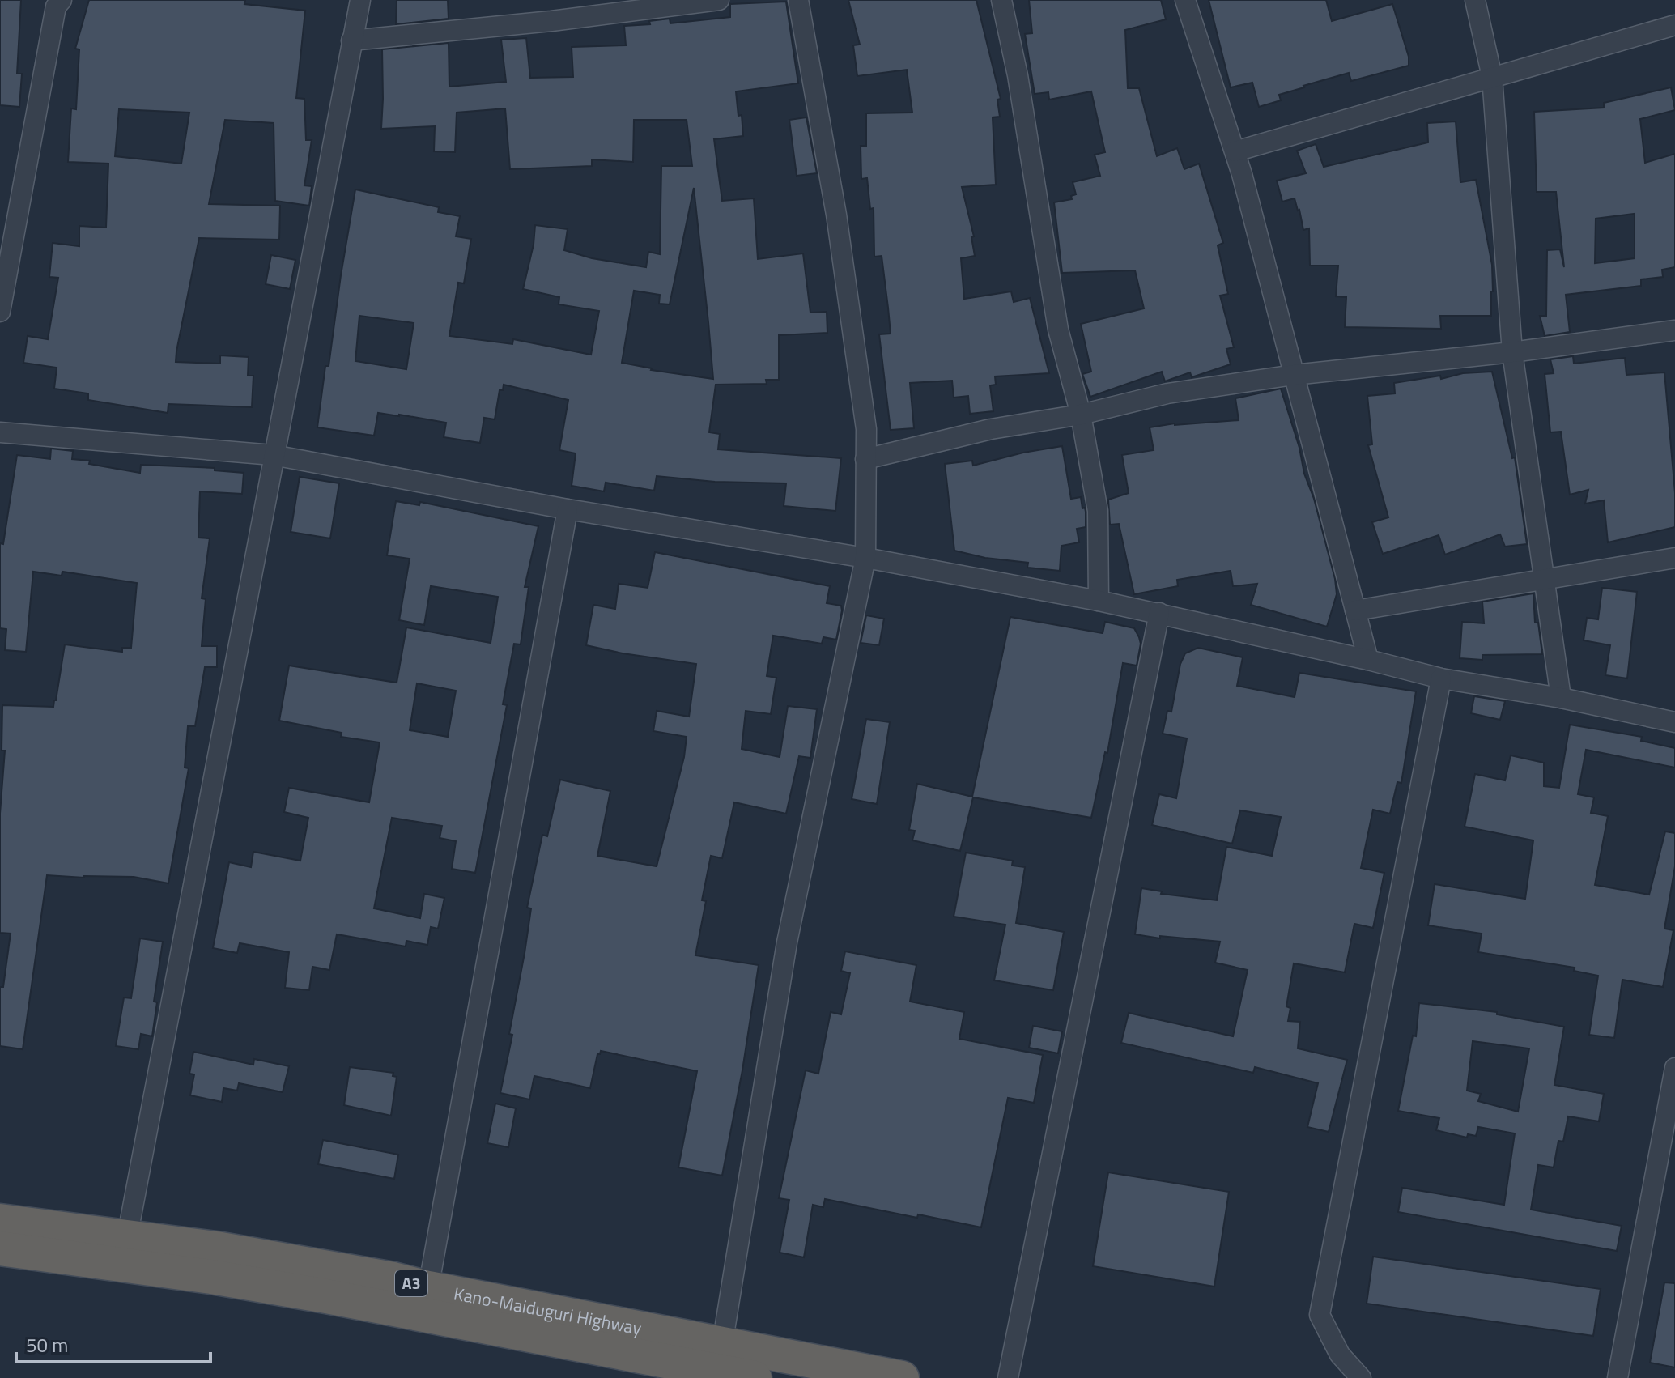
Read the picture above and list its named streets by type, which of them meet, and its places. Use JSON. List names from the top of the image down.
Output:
{
  "streets": {
    "highway": ["A3", "Kano-Maiduguri Highway"]
  },
  "scale_bar": "50 m"
}
